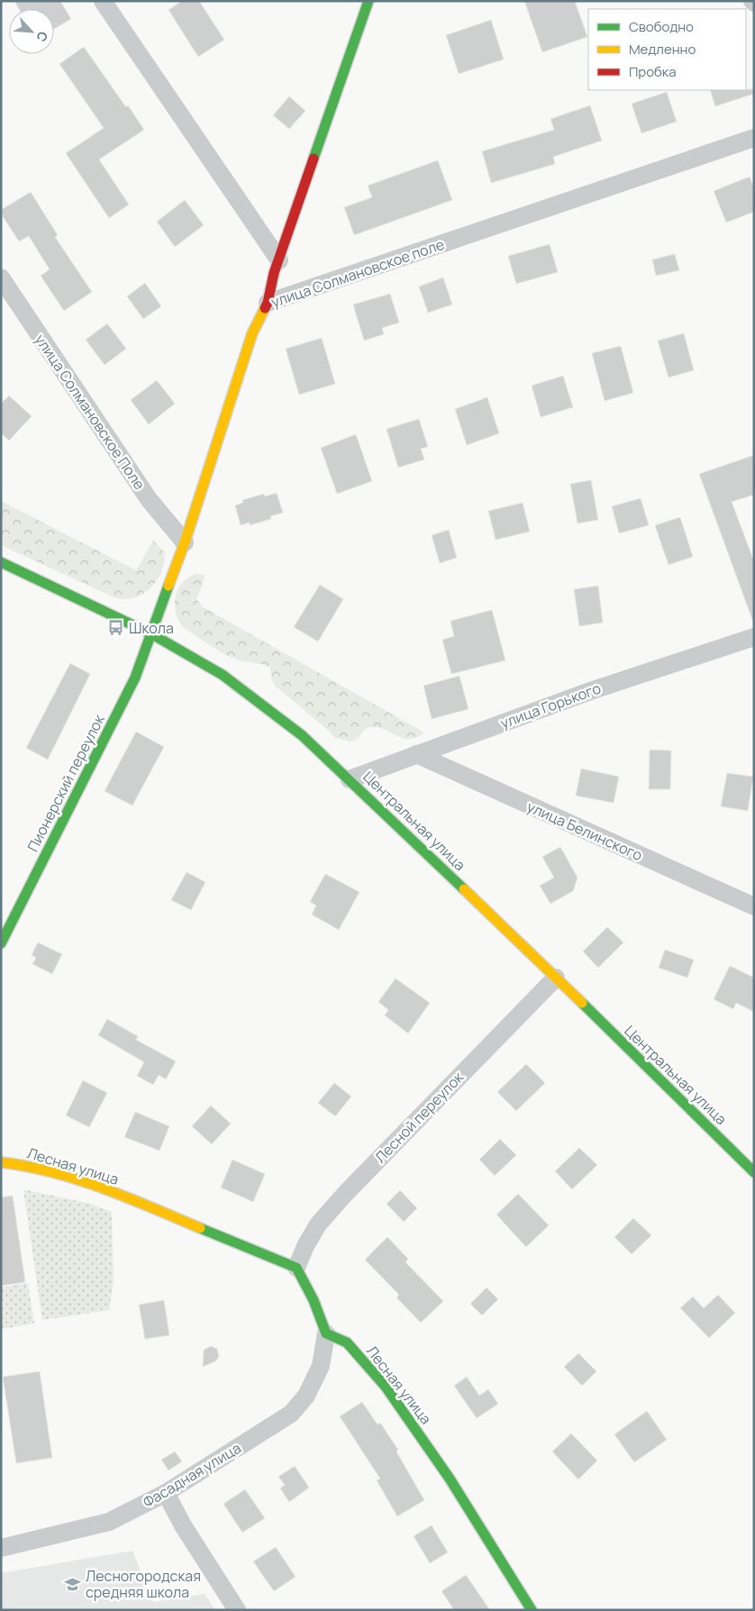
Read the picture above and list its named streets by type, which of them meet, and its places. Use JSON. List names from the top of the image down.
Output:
{
  "streets": {
    "street": [
      "улица Солмановское поле",
      "улица Солмановское Поле",
      "улица Горького",
      "Пионерский переулок",
      "Центральная улица",
      "улица Белинского",
      "Лесной переулок",
      "Лесная улица",
      "Фасадная улица"
    ]
  },
  "crossings": [
    ["улица Солмановское поле", "улица Солмановское Поле"],
    ["улица Солмановское поле", "Пионерский переулок"],
    ["улица Солмановское поле", "Центральная улица"],
    ["улица Горького", "Центральная улица"],
    ["улица Горького", "улица Белинского"],
    ["Пионерский переулок", "Центральная улица"],
    ["Центральная улица", "Лесной переулок"],
    ["Лесной переулок", "Лесная улица"],
    ["Лесная улица", "Фасадная улица"]
  ],
  "places": {
    "bus stop": ["Школа"],
    "school or university": ["Лесногородская средняя школа"]
  },
  "legend": ["Свободно", "Медленно", "Пробка"],
  "north": "bottom right"
}
